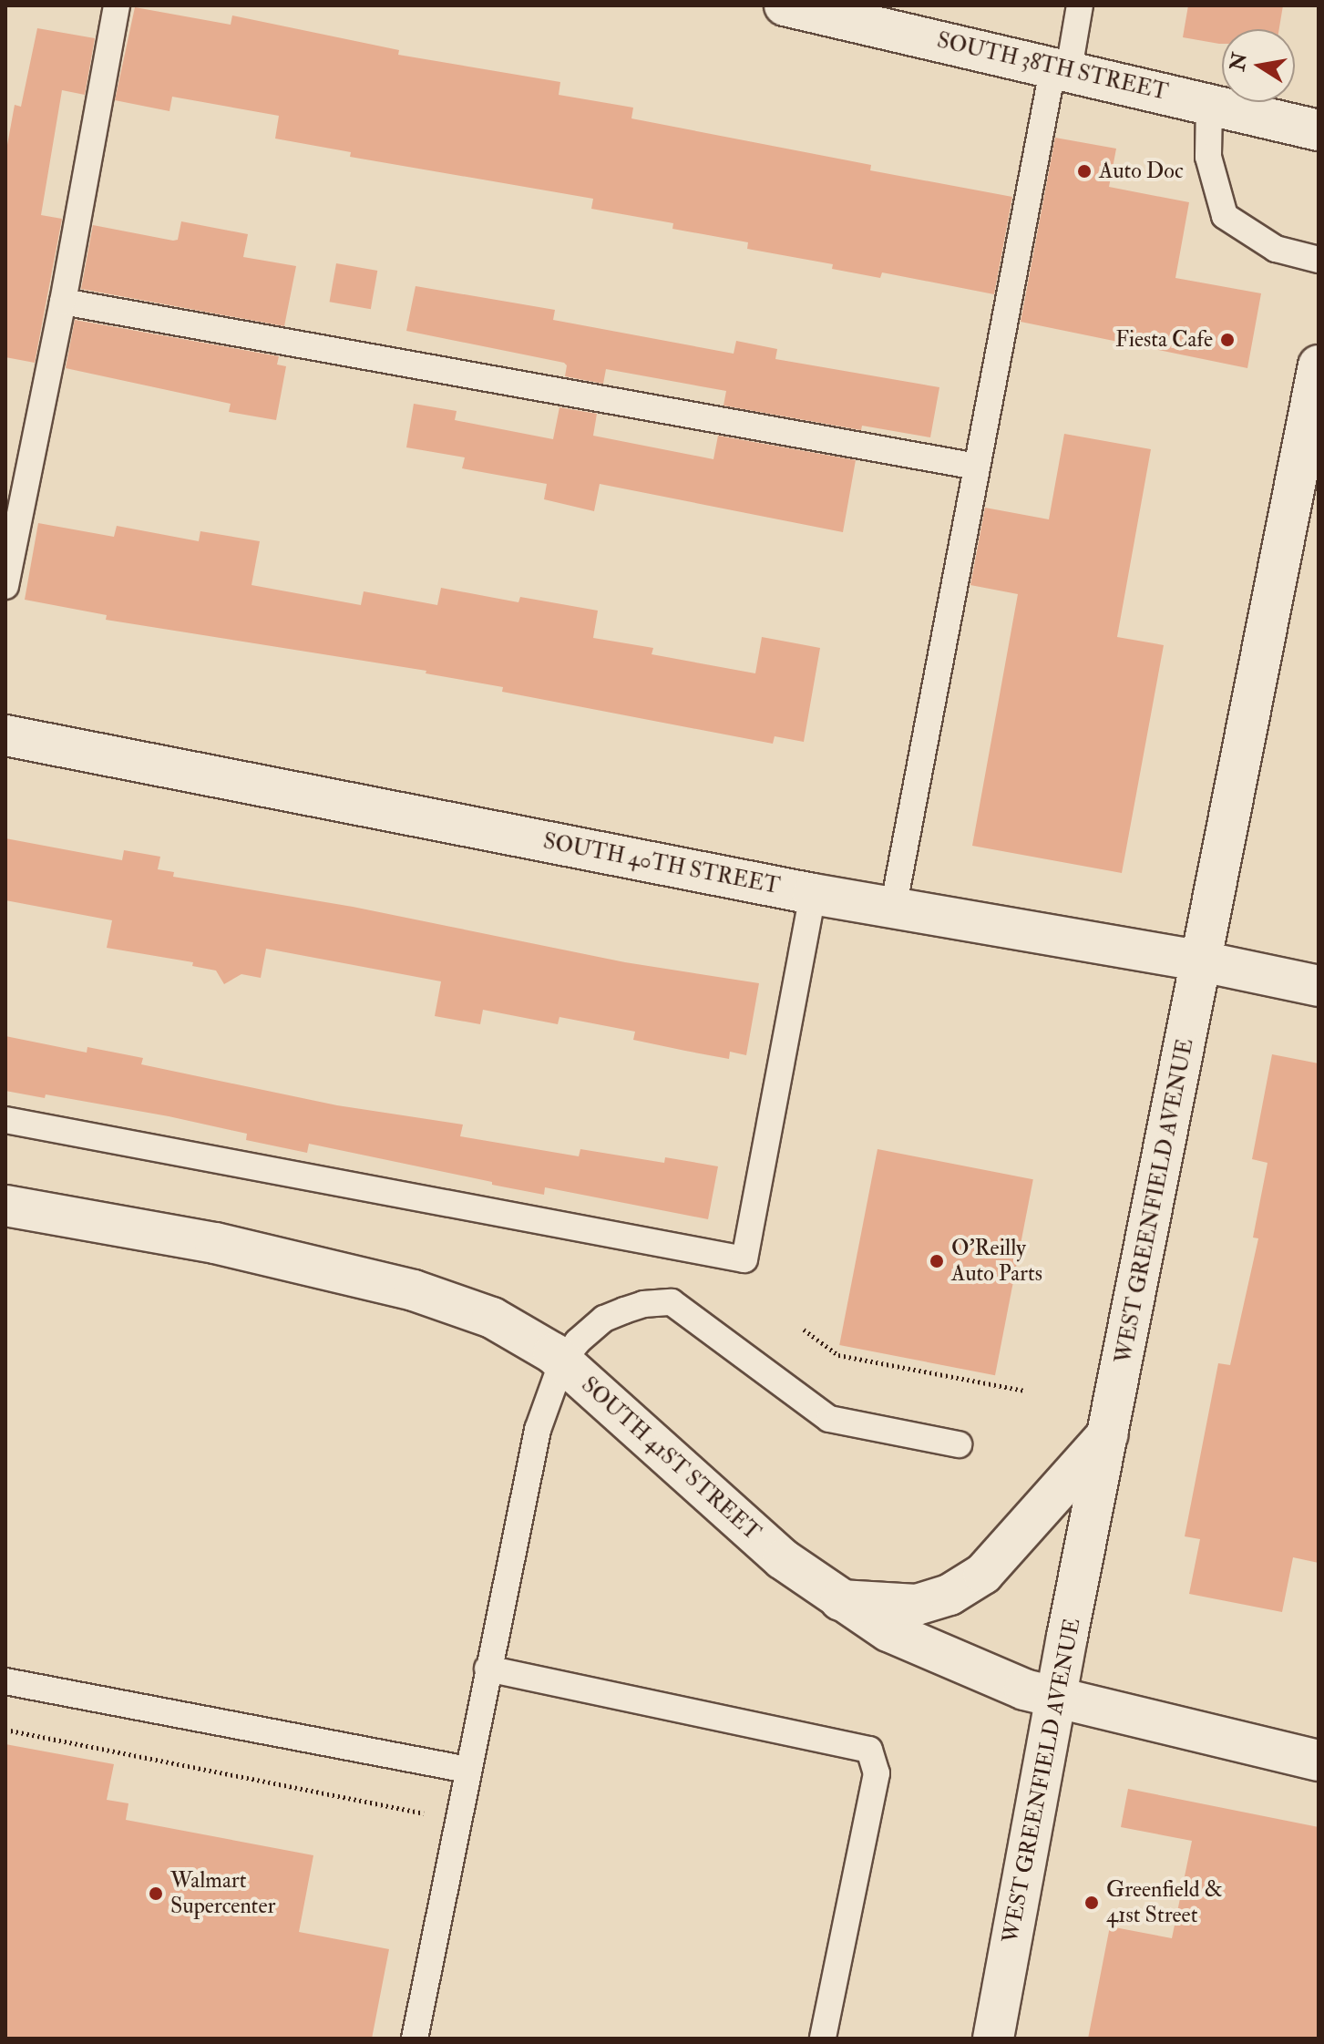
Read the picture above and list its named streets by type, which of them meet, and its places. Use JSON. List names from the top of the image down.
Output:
{
  "streets": {
    "street": [
      "SOUTH 38TH STREET",
      "SOUTH 40TH STREET",
      "WEST GREENFIELD AVENUE",
      "SOUTH 41ST STREET"
    ]
  },
  "crossings": [
    ["SOUTH 40TH STREET", "WEST GREENFIELD AVENUE"],
    ["WEST GREENFIELD AVENUE", "SOUTH 41ST STREET"]
  ],
  "places": [
    "Auto Doc",
    "Fiesta Cafe",
    "O'Reilly Auto Parts",
    "Walmart Supercenter",
    "Greenfield & 41st Street"
  ],
  "north": "left"
}
